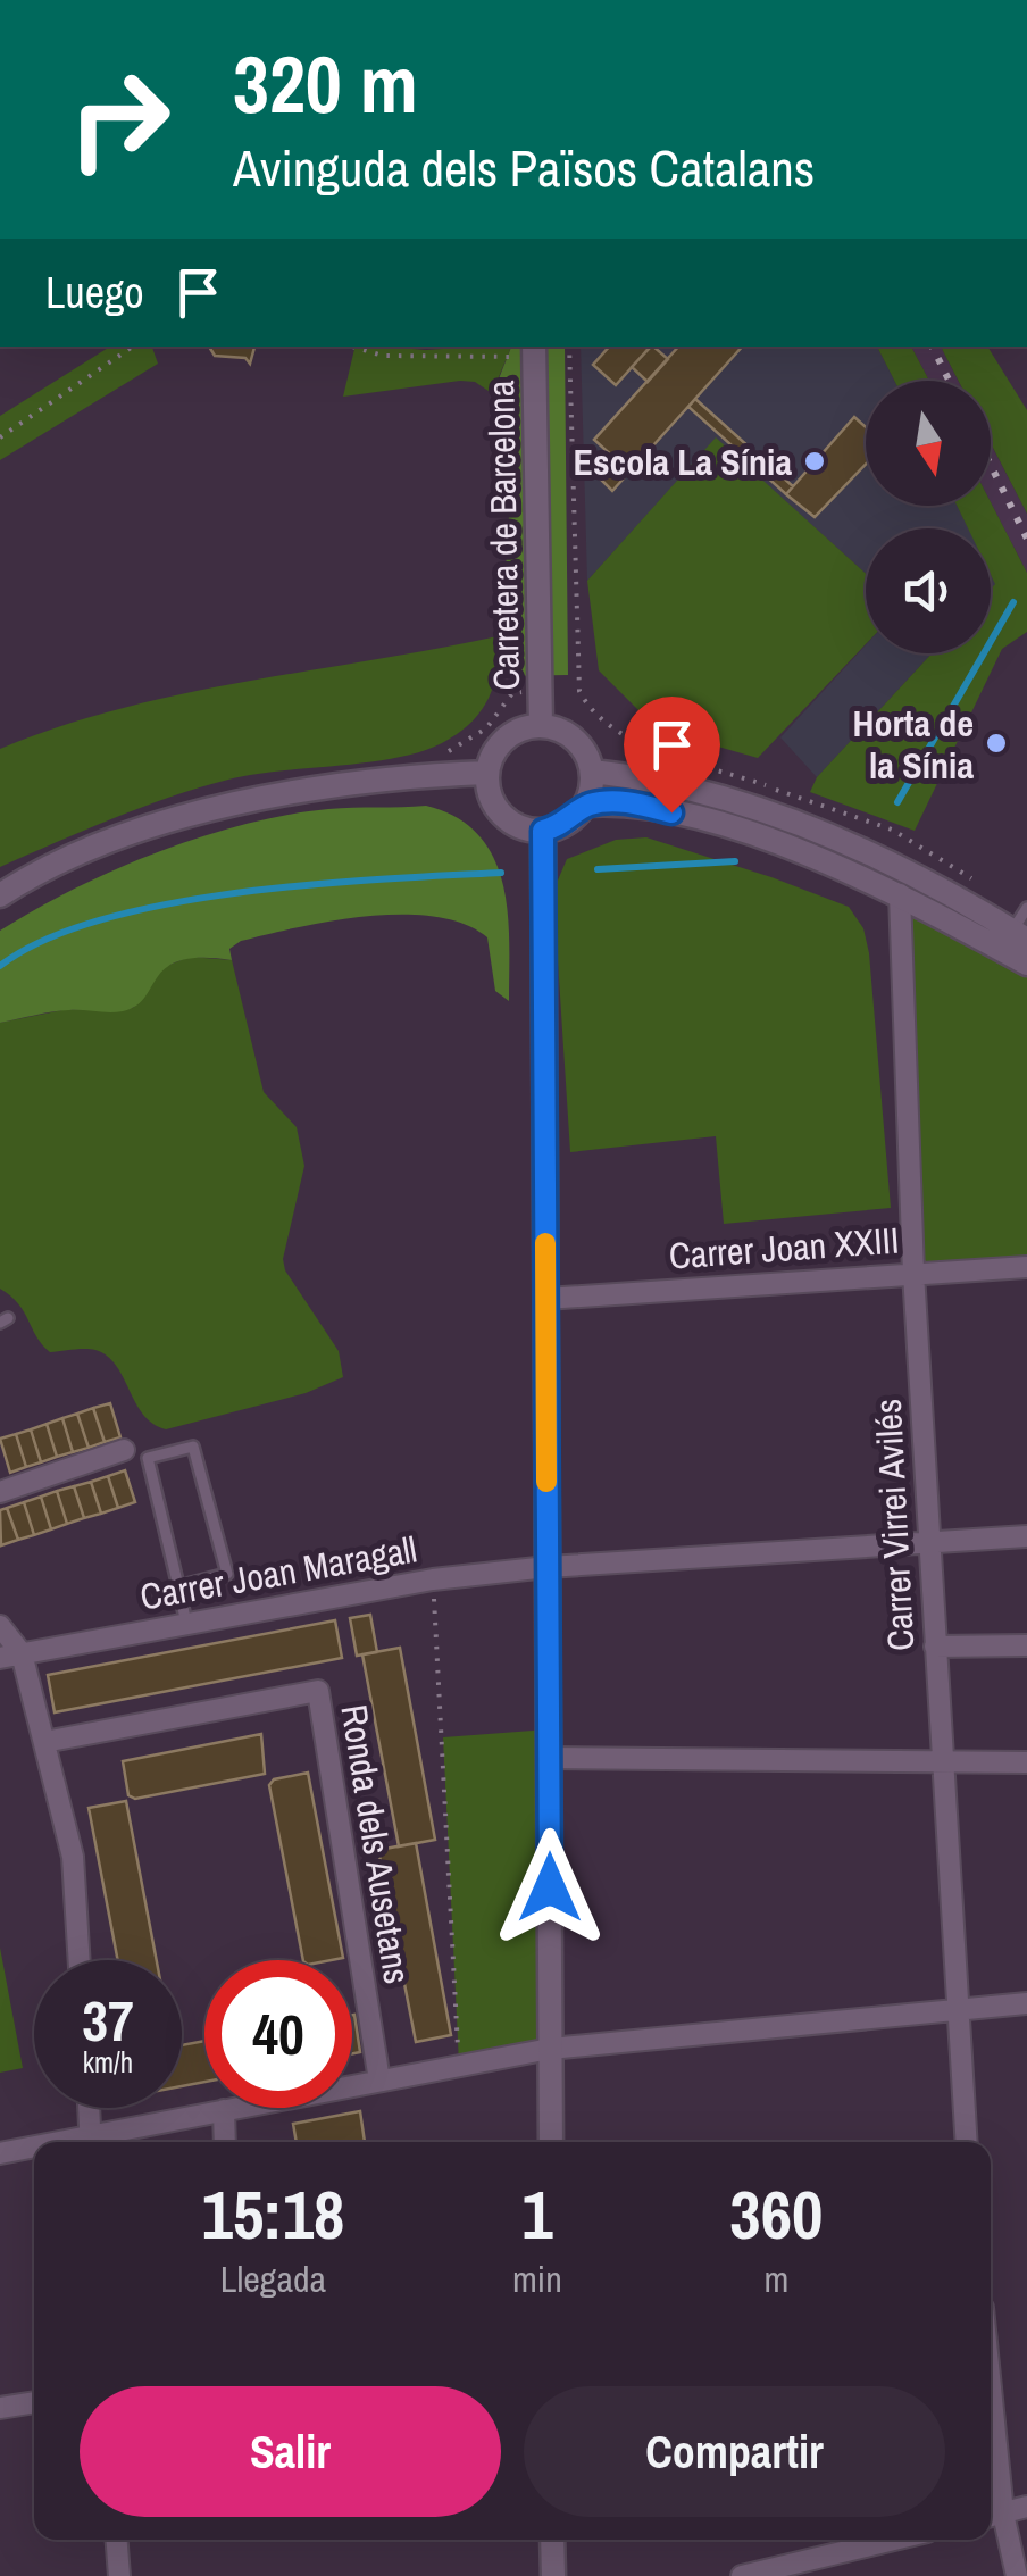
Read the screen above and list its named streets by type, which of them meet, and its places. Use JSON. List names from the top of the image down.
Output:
{
  "streets": {
    "street": [
      "Carretera de Barcelona",
      "Carrer Joan XXIII",
      "Carrer Virrei Avilés",
      "Carrer Joan Maragall",
      "Ronda dels Ausetans"
    ]
  },
  "crossings": [
    ["Carrer Joan XXIII", "Carrer Virrei Avilés"],
    ["Carrer Virrei Avilés", "Carrer Joan Maragall"]
  ],
  "places": ["Escola La Sínia", "Horta de la Sínia"],
  "north": "bottom",
  "page": {
    "turn": ["320 m", "Avinguda dels Països Catalans"],
    "then": "Luego",
    "speed": "37 km/h",
    "limit": "40",
    "eta": [
      "15:18",
      "Llegada",
      "1",
      "min",
      "360",
      "m"
    ],
    "buttons": ["Salir", "Compartir"]
  }
}
